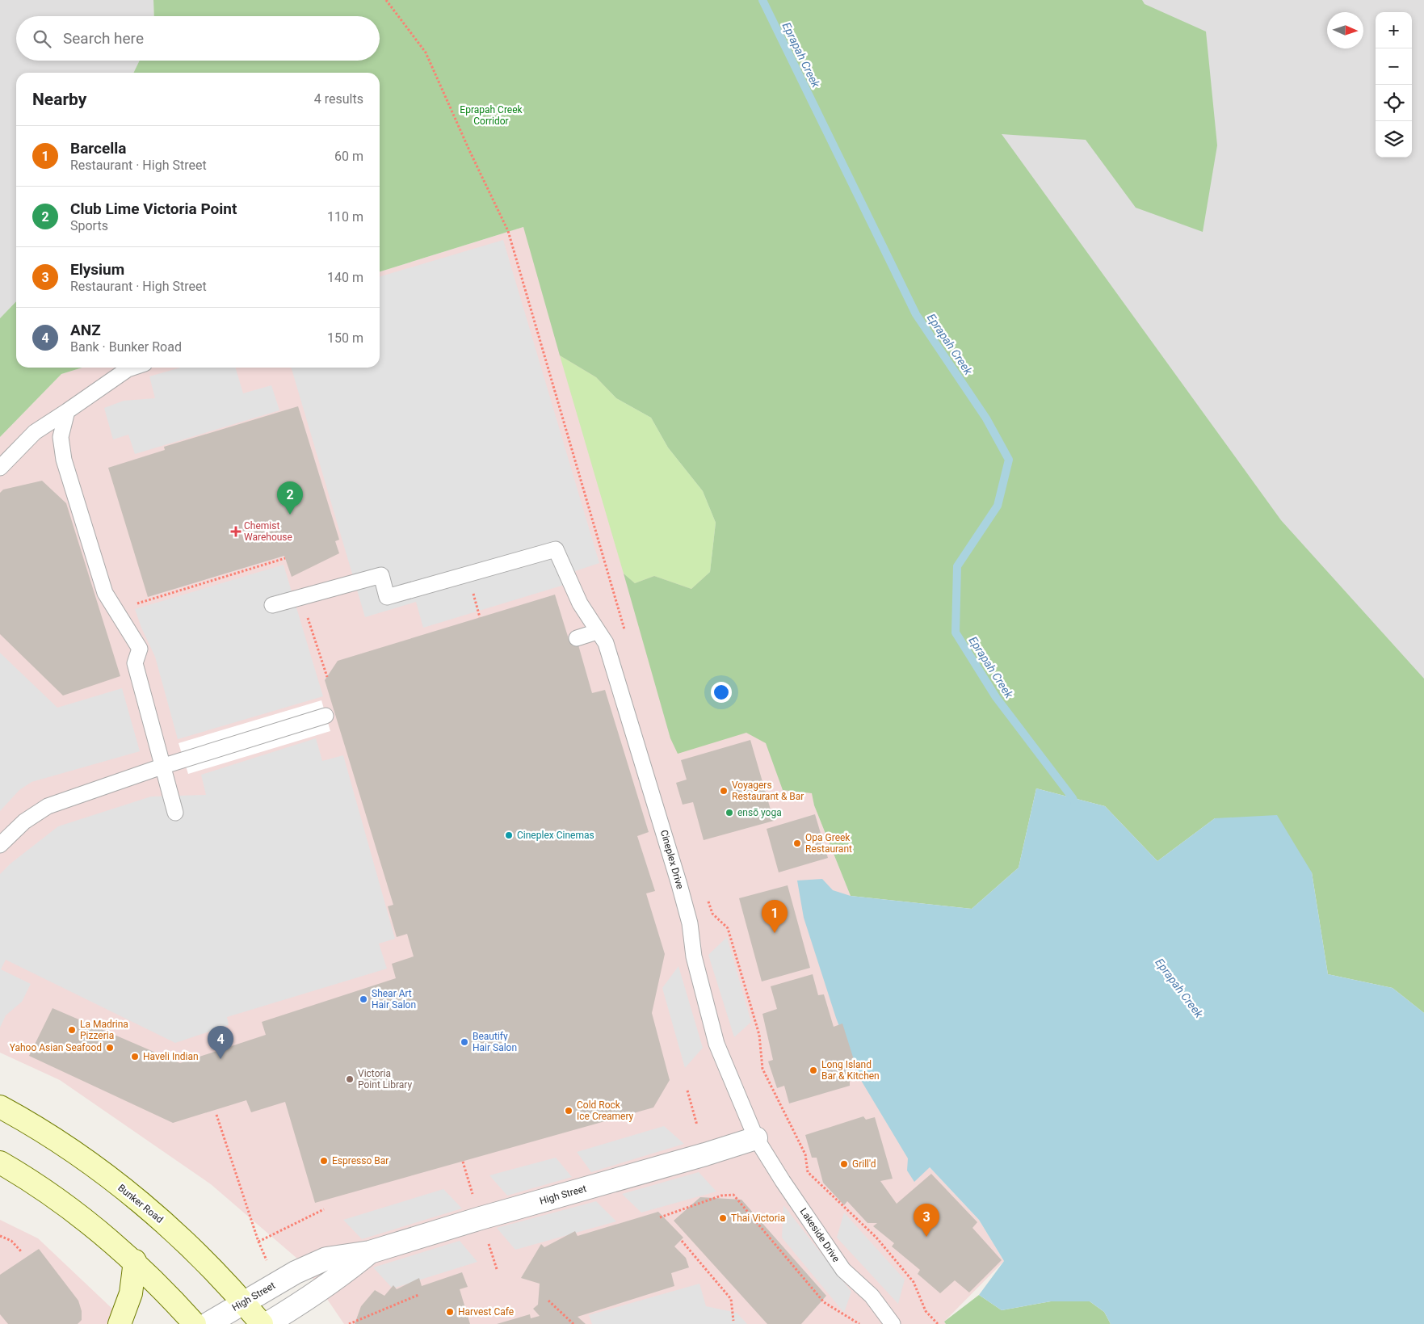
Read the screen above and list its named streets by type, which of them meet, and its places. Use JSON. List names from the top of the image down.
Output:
{
  "streets": {
    "main road": ["Bunker Road"],
    "street": ["High Street"],
    "lane": ["Cineplex Drive", "Lakeside Drive"]
  },
  "crossings": [
    ["Cineplex Drive", "High Street"],
    ["Cineplex Drive", "Lakeside Drive"],
    ["High Street", "Bunker Road"],
    ["High Street", "Lakeside Drive"]
  ],
  "water": ["Eprapah Creek"],
  "parks": ["Eprapah Creek Corridor"],
  "places": {
    "health": ["Chemist Warehouse"],
    "other": [
      "Voyagers Restaurant & Bar",
      "ensō yoga",
      "Cineplex Cinemas",
      "Opa Greek Restaurant",
      "Shear Art Hair Salon",
      "La Madrina Pizzeria",
      "Beautify Hair Salon",
      "Yahoo Asian Seafood",
      "Haveli Indian",
      "Long Island Bar & Kitchen",
      "Victoria Point Library",
      "Cold Rock Ice Creamery",
      "Espresso Bar",
      "Grill'd",
      "Thai Victoria",
      "Harvest Cafe"
    ]
  },
  "north": "right",
  "page": {
    "map_buttons": ["+", "−"],
    "search": "Search here",
    "heading": ["Nearby", "4 results"],
    "list": [
      {
        "mark": "1",
        "name": "Barcella",
        "note": "Restaurant · High Street",
        "value": "60 m"
      },
      {
        "mark": "2",
        "name": "Club Lime Victoria Point",
        "note": "Sports",
        "value": "110 m"
      },
      {
        "mark": "3",
        "name": "Elysium",
        "note": "Restaurant · High Street",
        "value": "140 m"
      },
      {
        "mark": "4",
        "name": "ANZ",
        "note": "Bank · Bunker Road",
        "value": "150 m"
      }
    ],
    "pins": [
      "2",
      "1",
      "4",
      "3"
    ]
  }
}
